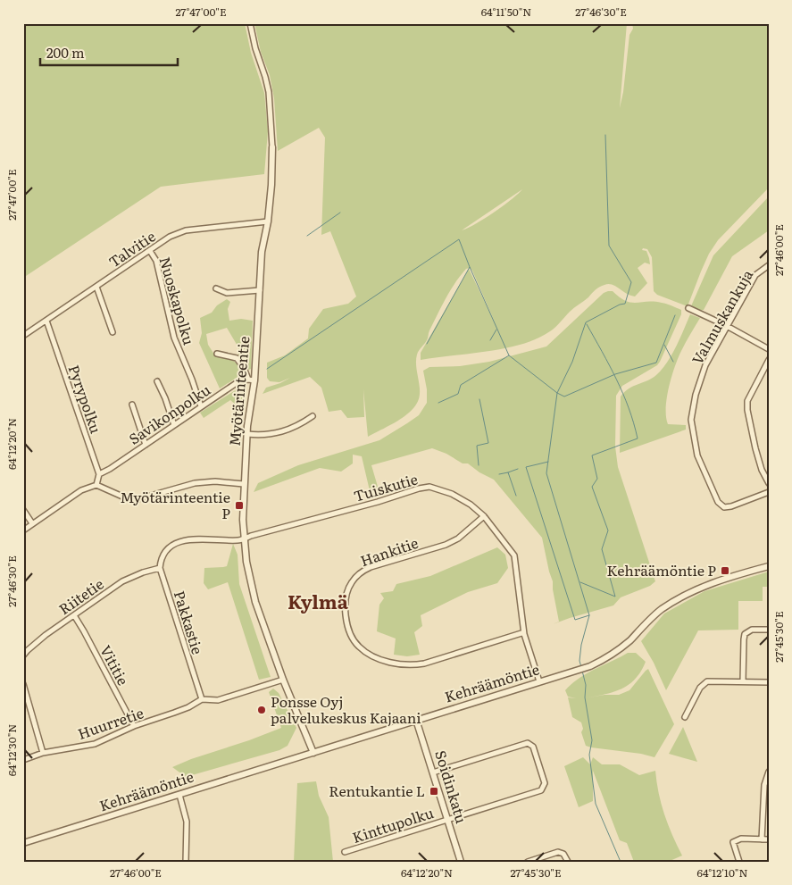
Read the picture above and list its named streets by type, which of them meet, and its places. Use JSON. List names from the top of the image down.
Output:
{
  "streets": {
    "street": [
      "Talvitie",
      "Nuoskapolku",
      "Valmuskankuja",
      "Myötärinteentie",
      "Pyrypolku",
      "Savikonpolku",
      "Tuiskutie",
      "Hankitie",
      "Riitetie",
      "Pakkastie",
      "Vititie",
      "Kehräämöntie",
      "Huurretie",
      "Soidinkatu",
      "Kinttupolku"
    ]
  },
  "crossings": [
    ["Talvitie", "Nuoskapolku"],
    ["Talvitie", "Myötärinteentie"],
    ["Talvitie", "Pyrypolku"],
    ["Nuoskapolku", "Savikonpolku"],
    ["Myötärinteentie", "Tuiskutie"],
    ["Myötärinteentie", "Kehräämöntie"],
    ["Pyrypolku", "Savikonpolku"],
    ["Tuiskutie", "Hankitie"],
    ["Tuiskutie", "Kehräämöntie"],
    ["Riitetie", "Pakkastie"],
    ["Riitetie", "Vititie"],
    ["Pakkastie", "Huurretie"],
    ["Vititie", "Huurretie"],
    ["Kehräämöntie", "Soidinkatu"],
    ["Soidinkatu", "Kinttupolku"]
  ],
  "districts": ["Kylmä"],
  "places": {
    "transit": ["Myötärinteentie P", "Kehräämöntie P", "Rentukantie L"],
    "other": ["Ponsse Oyj palvelukeskus Kajaani"]
  },
  "scale_bar": "200 m",
  "coordinates": [
    "27°47'00\"E",
    "64°11'50\"N",
    "27°46'30\"E",
    "27°46'00\"E",
    "64°12'20\"N",
    "27°45'30\"E",
    "64°12'30\"N",
    "64°12'10\"N"
  ]
}
